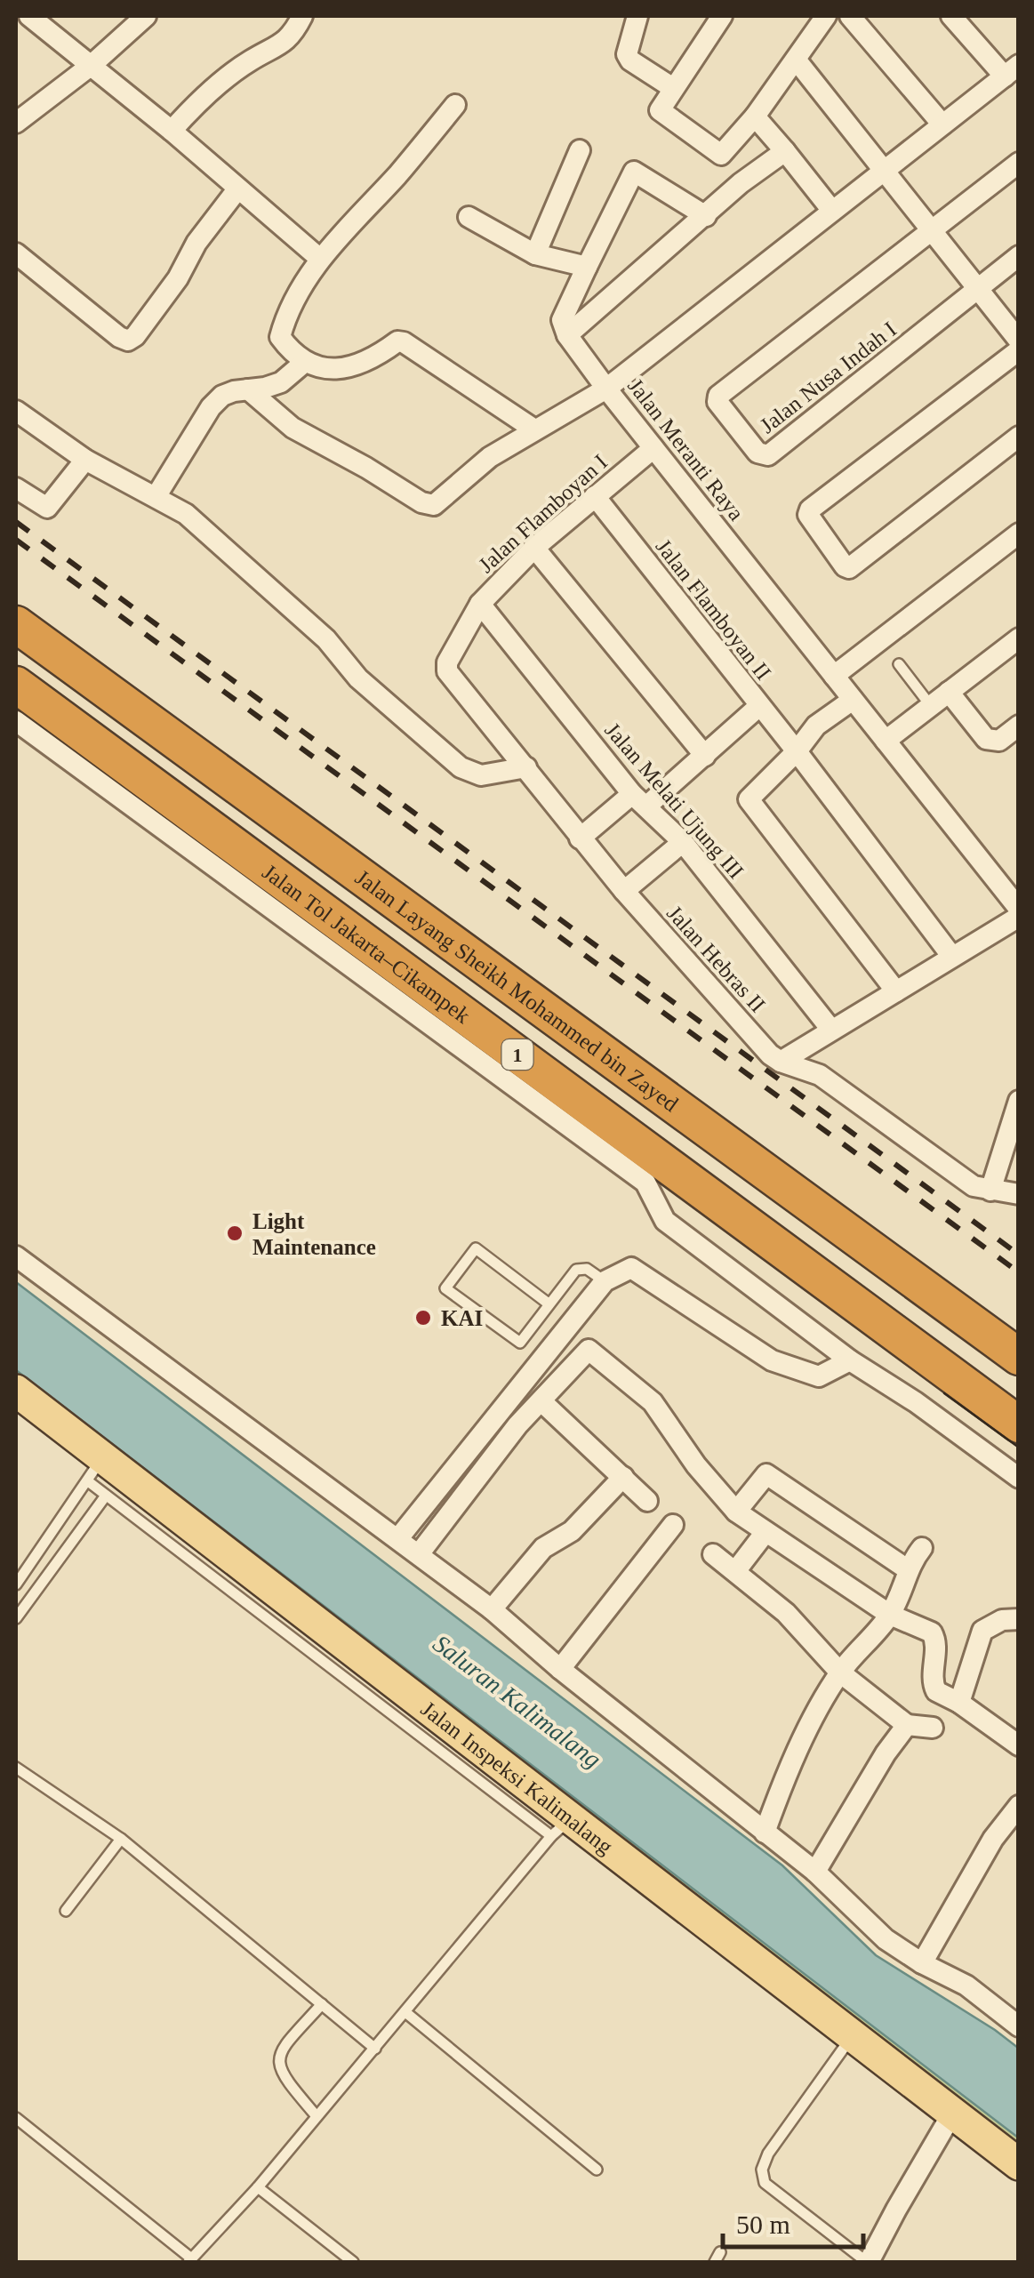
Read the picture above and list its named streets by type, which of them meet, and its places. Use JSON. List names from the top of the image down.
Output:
{
  "streets": {
    "highway": ["Jalan Tol Jakarta–Cikampek", "Jalan Layang Sheikh Mohammed bin Zayed", "1"],
    "main road": ["Jalan Inspeksi Kalimalang"],
    "street": [
      "Jalan Nusa Indah I",
      "Jalan Meranti Raya",
      "Jalan Flamboyan I",
      "Jalan Flamboyan II",
      "Jalan Melati Ujung III",
      "Jalan Hebras II"
    ]
  },
  "crossings": [
    ["Jalan Meranti Raya", "Jalan Flamboyan I"],
    ["Jalan Flamboyan I", "Jalan Flamboyan II"],
    ["Jalan Flamboyan I", "Jalan Melati Ujung III"],
    ["Jalan Flamboyan I", "Jalan Hebras II"]
  ],
  "water": ["Saluran Kalimalang"],
  "places": ["Light Maintenance", "KAI"],
  "scale_bar": "50 m"
}
